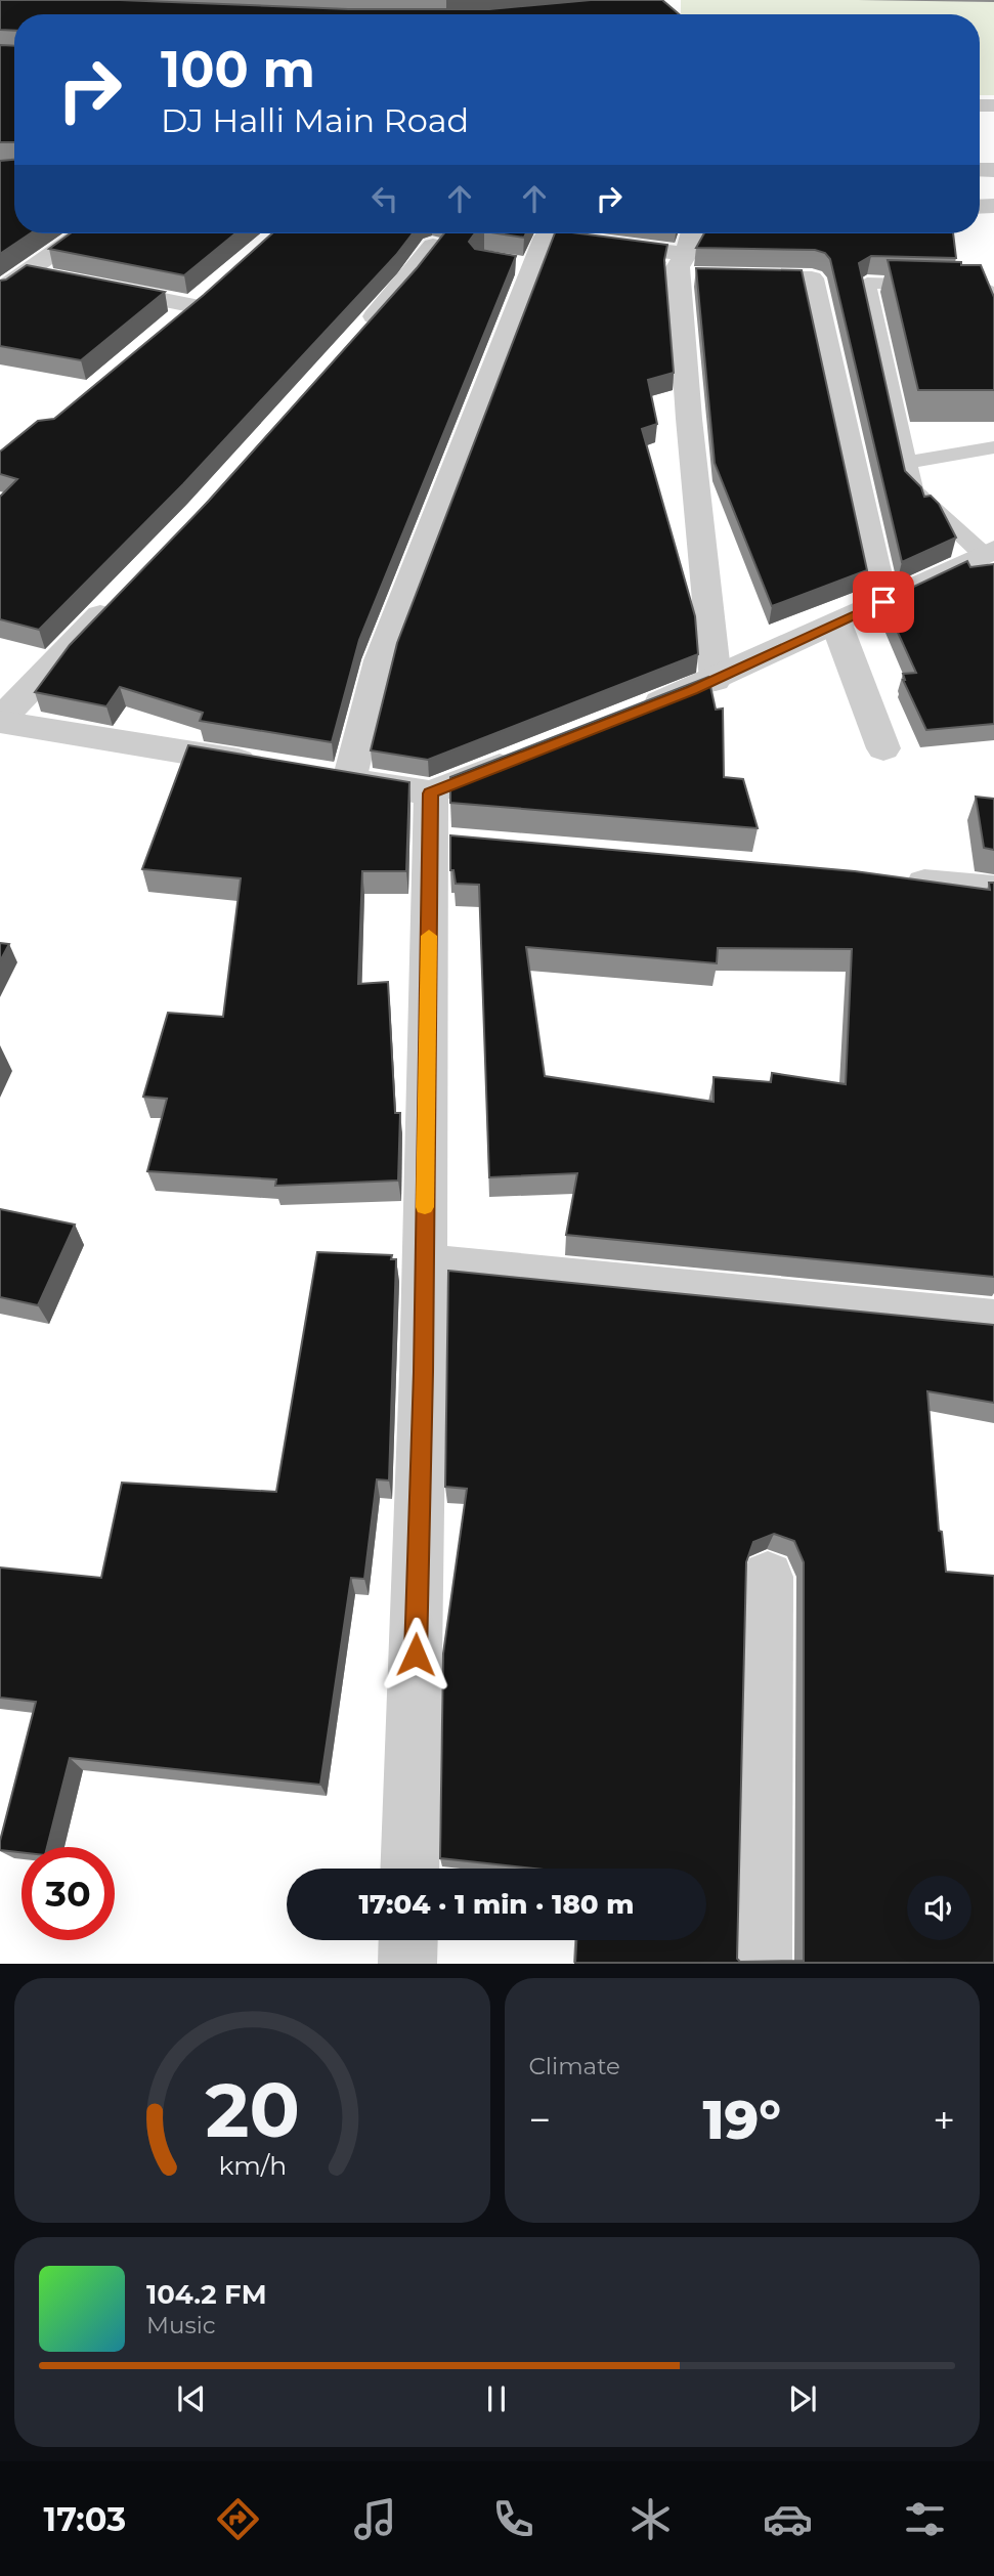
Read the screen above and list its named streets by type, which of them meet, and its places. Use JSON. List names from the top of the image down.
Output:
{
  "page": {
    "turn": ["100 m", "DJ Halli Main Road"],
    "limit": "30",
    "trip": "17:04 · 1 min · 180 m",
    "tile": "Climate",
    "heat": ["−", "19°", "+"],
    "song": ["104.2 FM", "Music"],
    "tabs": "17:03",
    "gauge": ["20", "km/h"]
  }
}
